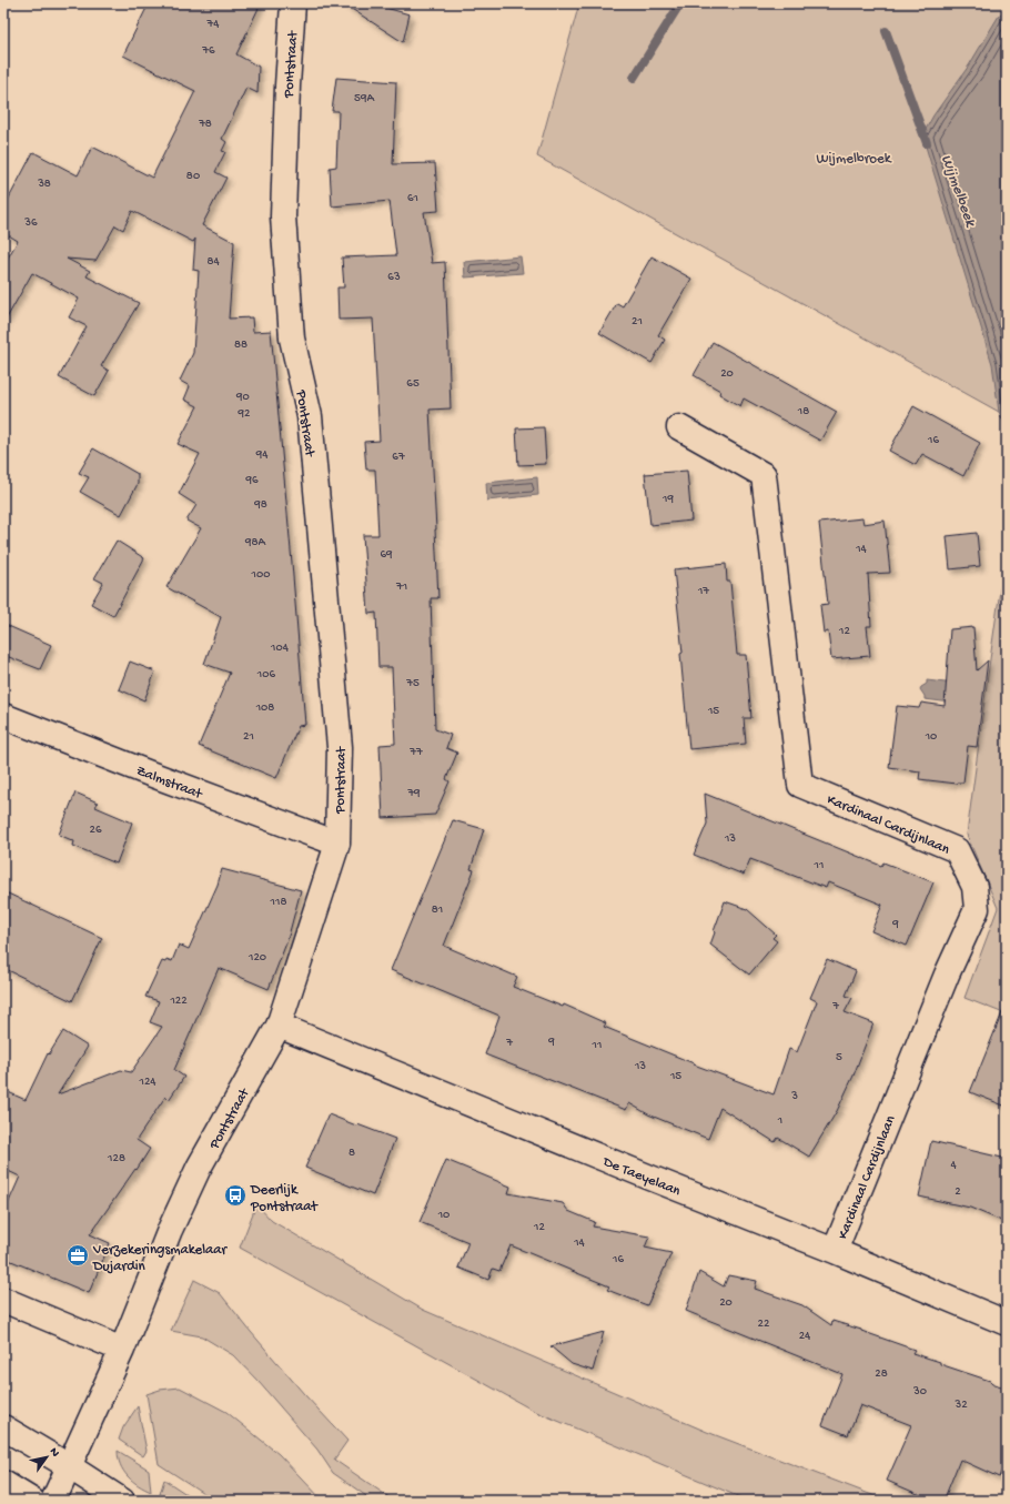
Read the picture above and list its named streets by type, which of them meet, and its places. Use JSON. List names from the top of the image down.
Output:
{
  "streets": {
    "street": [
      "Pontstraat",
      "Zalmstraat",
      "Kardinaal Cardijnlaan",
      "De Taeyelaan"
    ]
  },
  "crossings": [
    ["Pontstraat", "Zalmstraat"],
    ["Pontstraat", "De Taeyelaan"],
    ["Kardinaal Cardijnlaan", "De Taeyelaan"]
  ],
  "water": ["Wijmelbeek"],
  "parks": ["Wijmelbroek"],
  "places": {
    "bus stop": ["Deerlijk Pontstraat"],
    "office": ["Verzekeringsmakelaar Dujardin"]
  },
  "house_numbers": [
    "74",
    "76",
    "59A",
    "78",
    "80",
    "38",
    "61",
    "36",
    "84",
    "63",
    "21",
    "88",
    "20",
    "65",
    "90",
    "18",
    "92",
    "16",
    "94",
    "67",
    "96",
    "19",
    "98",
    "98A",
    "14",
    "69",
    "100",
    "71",
    "17",
    "12",
    "104",
    "106",
    "75",
    "108",
    "15",
    "21",
    "10",
    "77",
    "79",
    "26",
    "13",
    "11",
    "118",
    "81",
    "9",
    "120",
    "122",
    "7",
    "9",
    "7",
    "11",
    "5",
    "13",
    "15",
    "124",
    "3",
    "1",
    "8",
    "128",
    "4",
    "2",
    "10",
    "12",
    "14",
    "16",
    "20",
    "22",
    "24",
    "28",
    "30",
    "32"
  ],
  "north": "top right"
}
